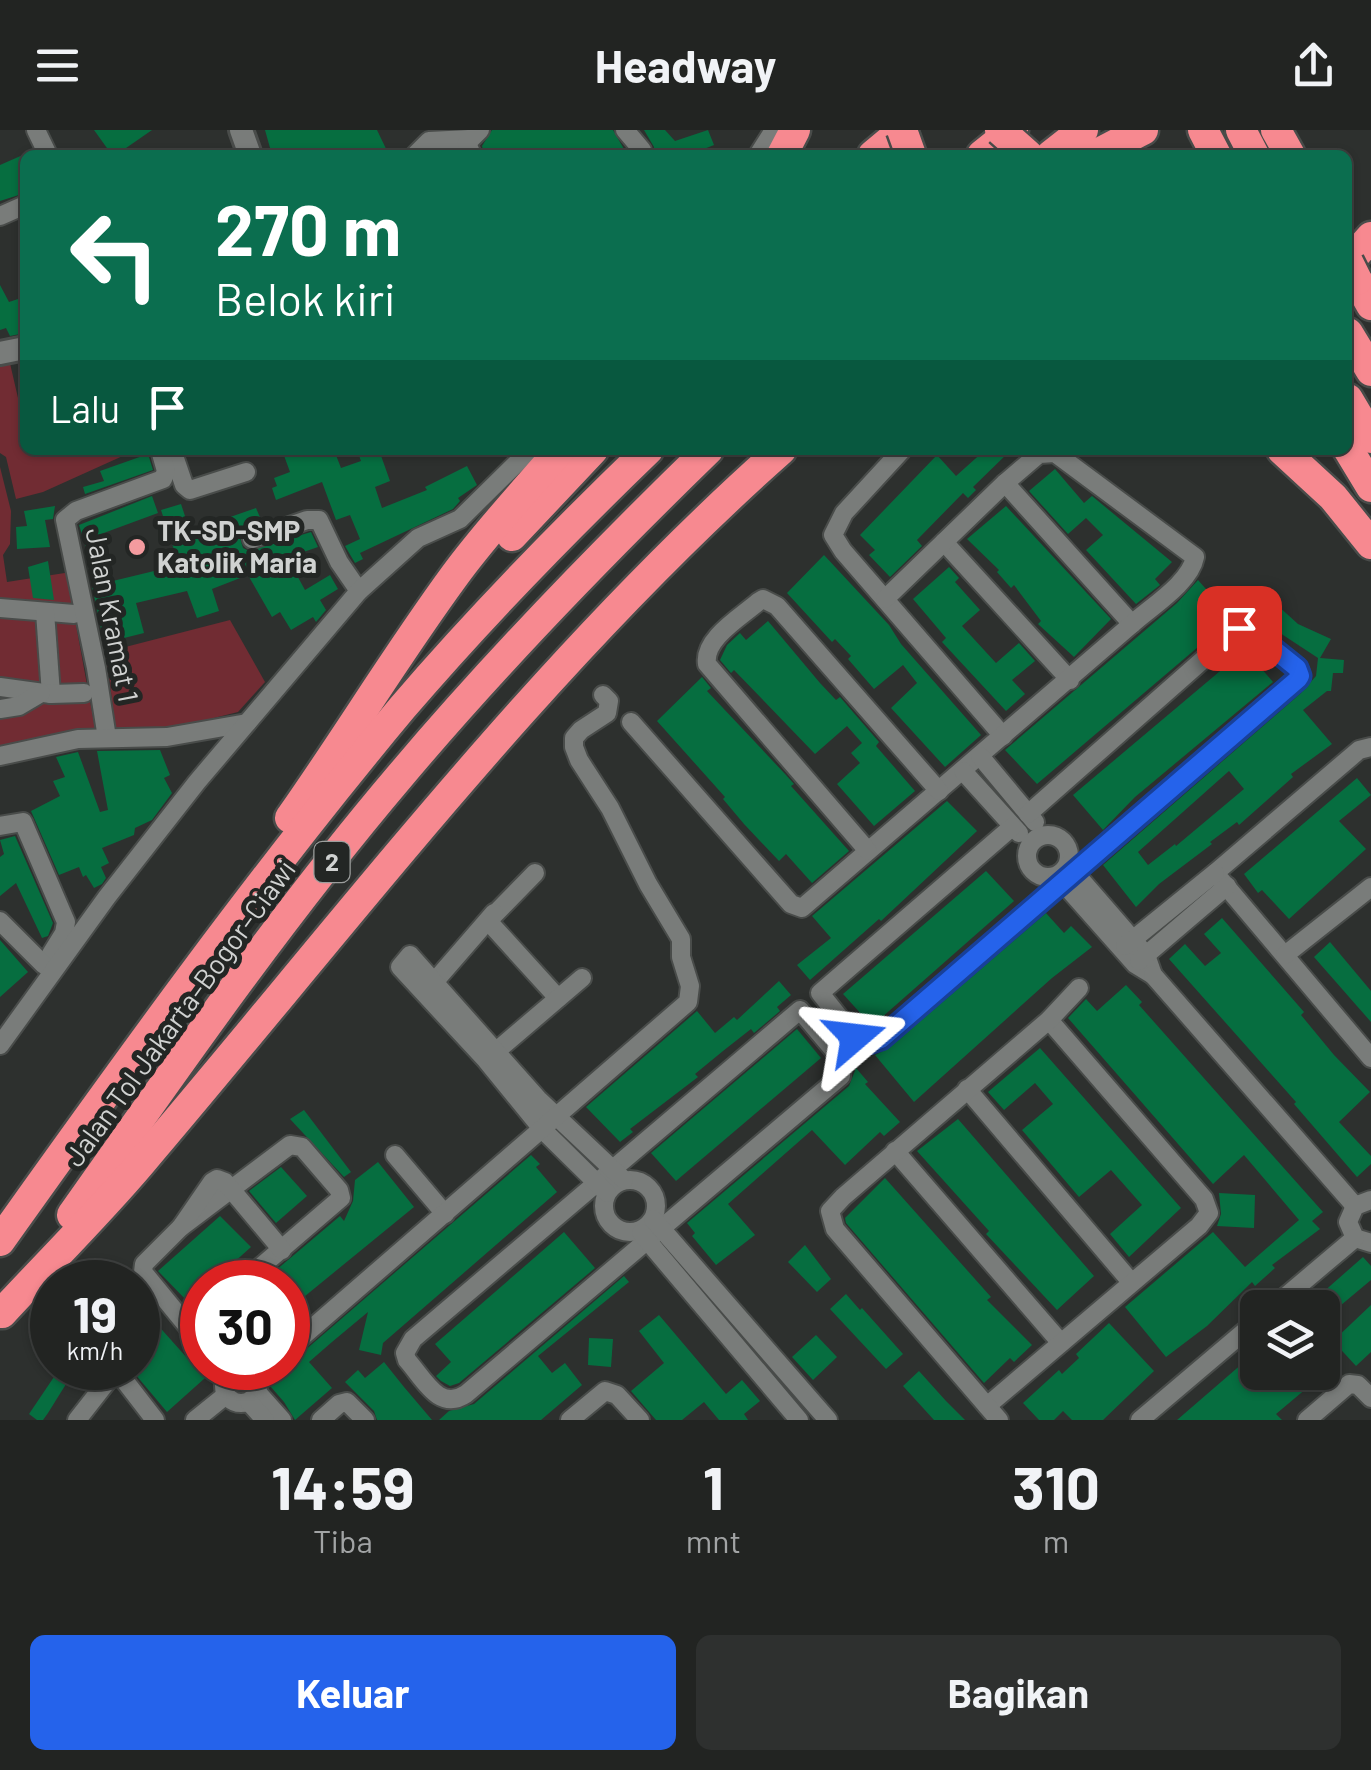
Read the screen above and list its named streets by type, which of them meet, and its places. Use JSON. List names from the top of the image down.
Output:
{
  "streets": {
    "highway": ["2", "Jalan Tol Jakarta–Bogor–Ciawi"],
    "street": ["Jalan Kramat 1"]
  },
  "places": ["TK-SD-SMP Katolik Maria"],
  "page": {
    "header": "Headway",
    "turn": ["270 m", "Belok kiri"],
    "then": "Lalu",
    "speed": "19 km/h",
    "limit": "30",
    "eta": [
      "14:59",
      "Tiba",
      "1",
      "mnt",
      "310",
      "m"
    ],
    "buttons": ["Keluar", "Bagikan"]
  }
}
